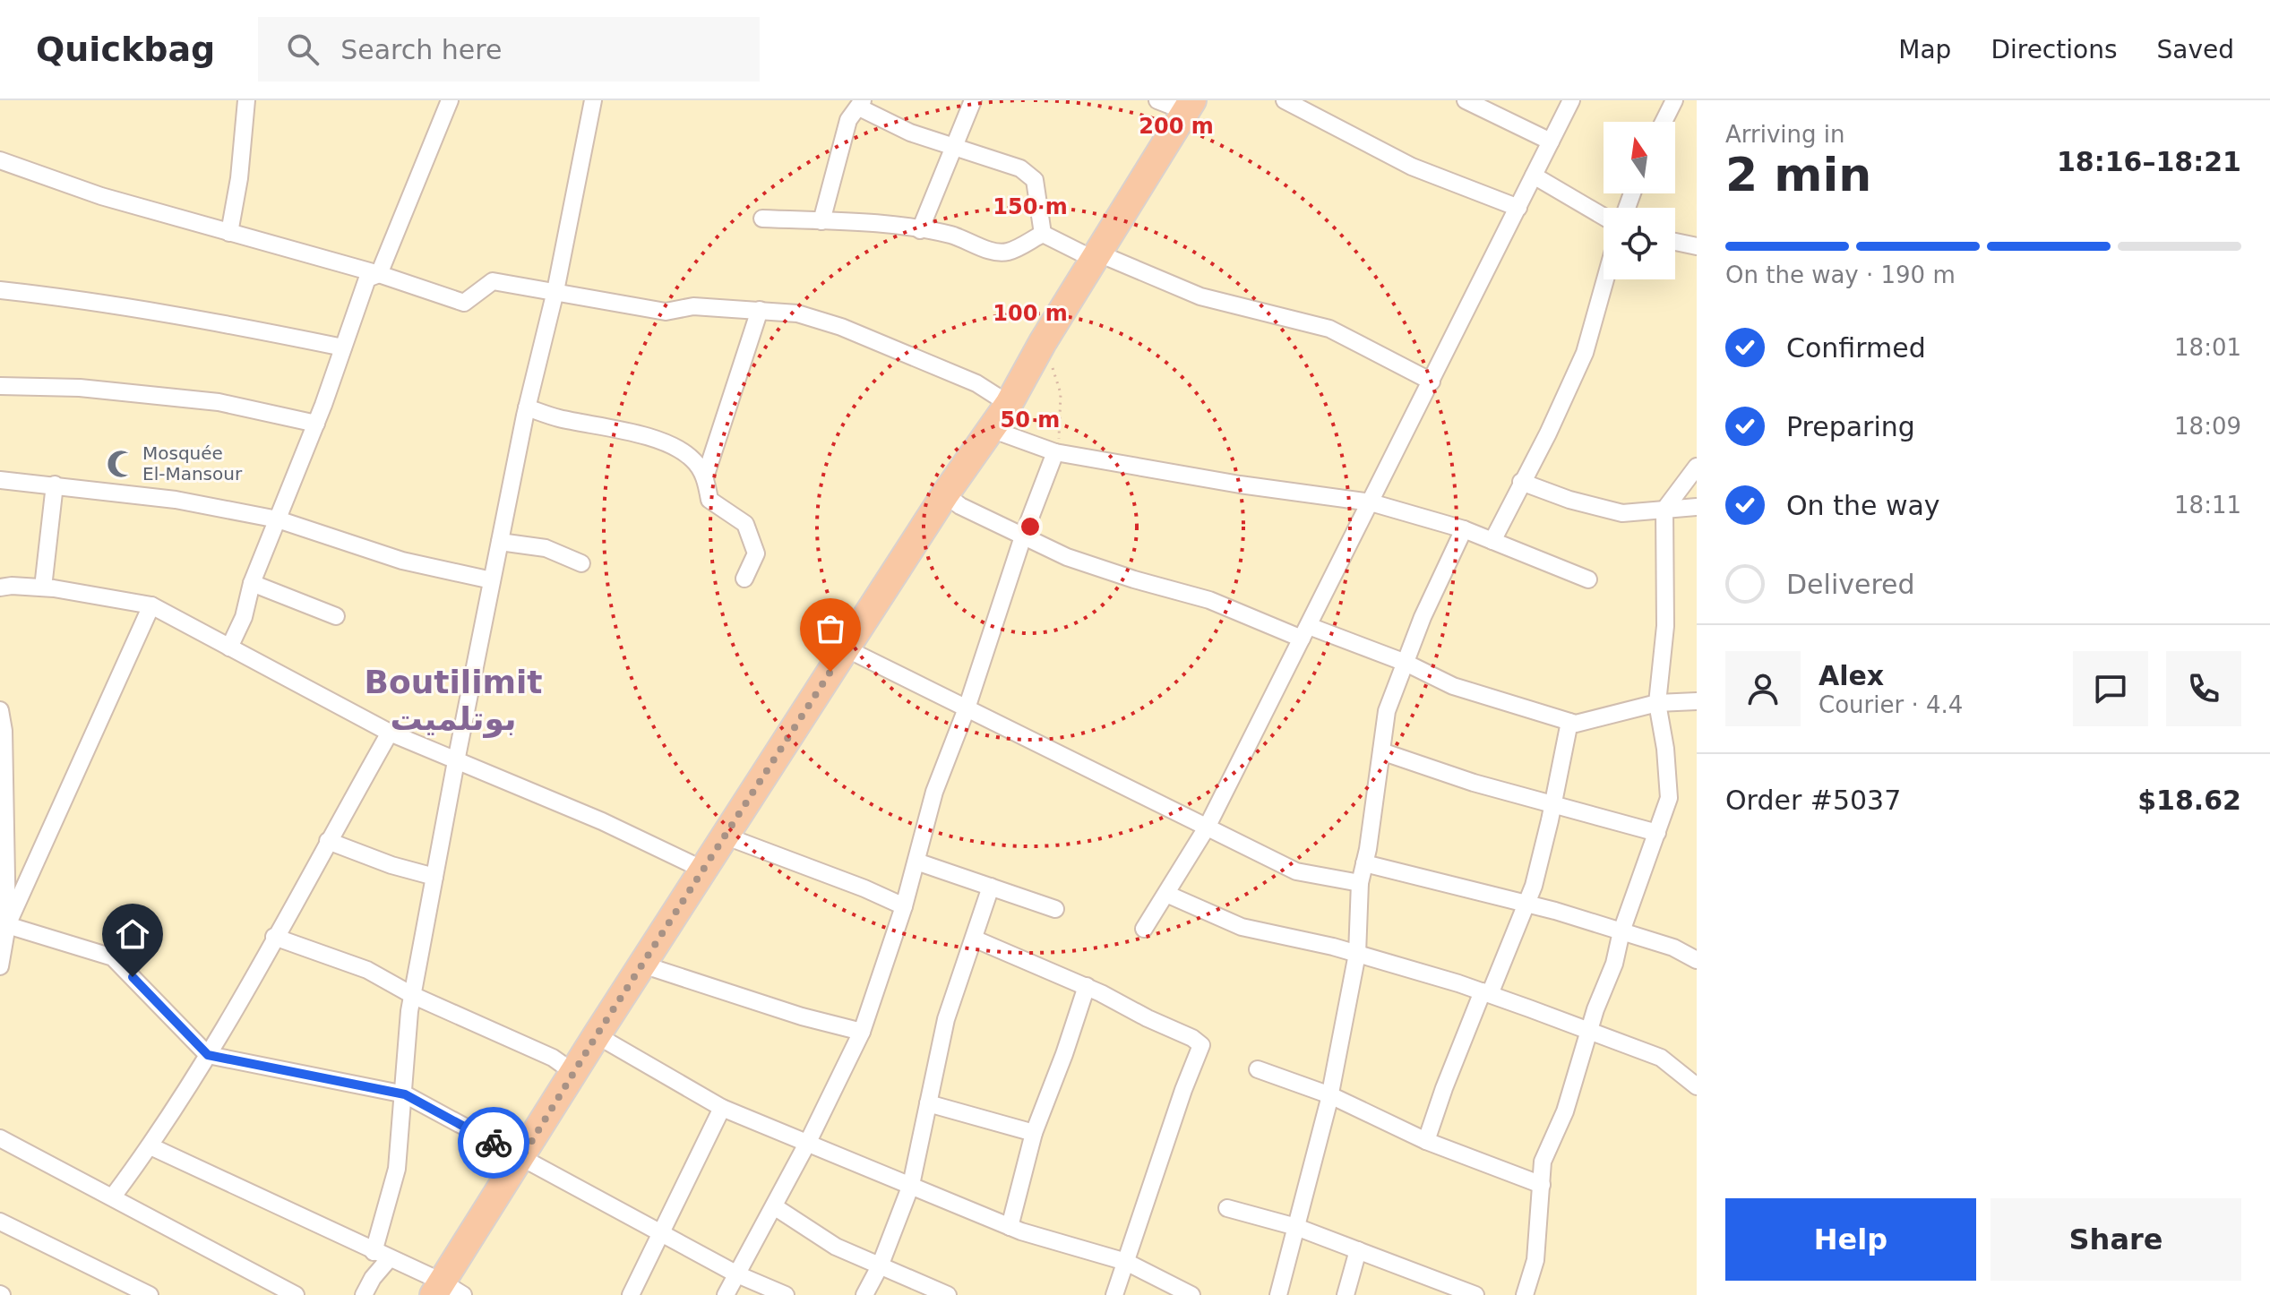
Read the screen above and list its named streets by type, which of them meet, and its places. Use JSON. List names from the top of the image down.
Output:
{
  "districts": ["Boutilimit بوتلميت"],
  "places": {
    "mosque": ["Mosquée El-Mansour"]
  },
  "north": "top",
  "page": {
    "header": "Quickbag",
    "search": "Search here",
    "nav": ["Map", "Directions", "Saved"],
    "heading": ["2 min", "Arriving in", "18:16–18:21"],
    "panel": [
      "Alex",
      "Courier · 4.4",
      "Order #5037",
      "$18.62"
    ],
    "bar": "On the way · 190 m",
    "list": [
      ["Confirmed", "18:01"],
      ["Preparing", "18:09"],
      ["On the way", "18:11"],
      "Delivered"
    ],
    "buttons": ["Help", "Share"]
  },
  "rings": [
    "200 m",
    "150 m",
    "100 m",
    "50 m"
  ]
}
